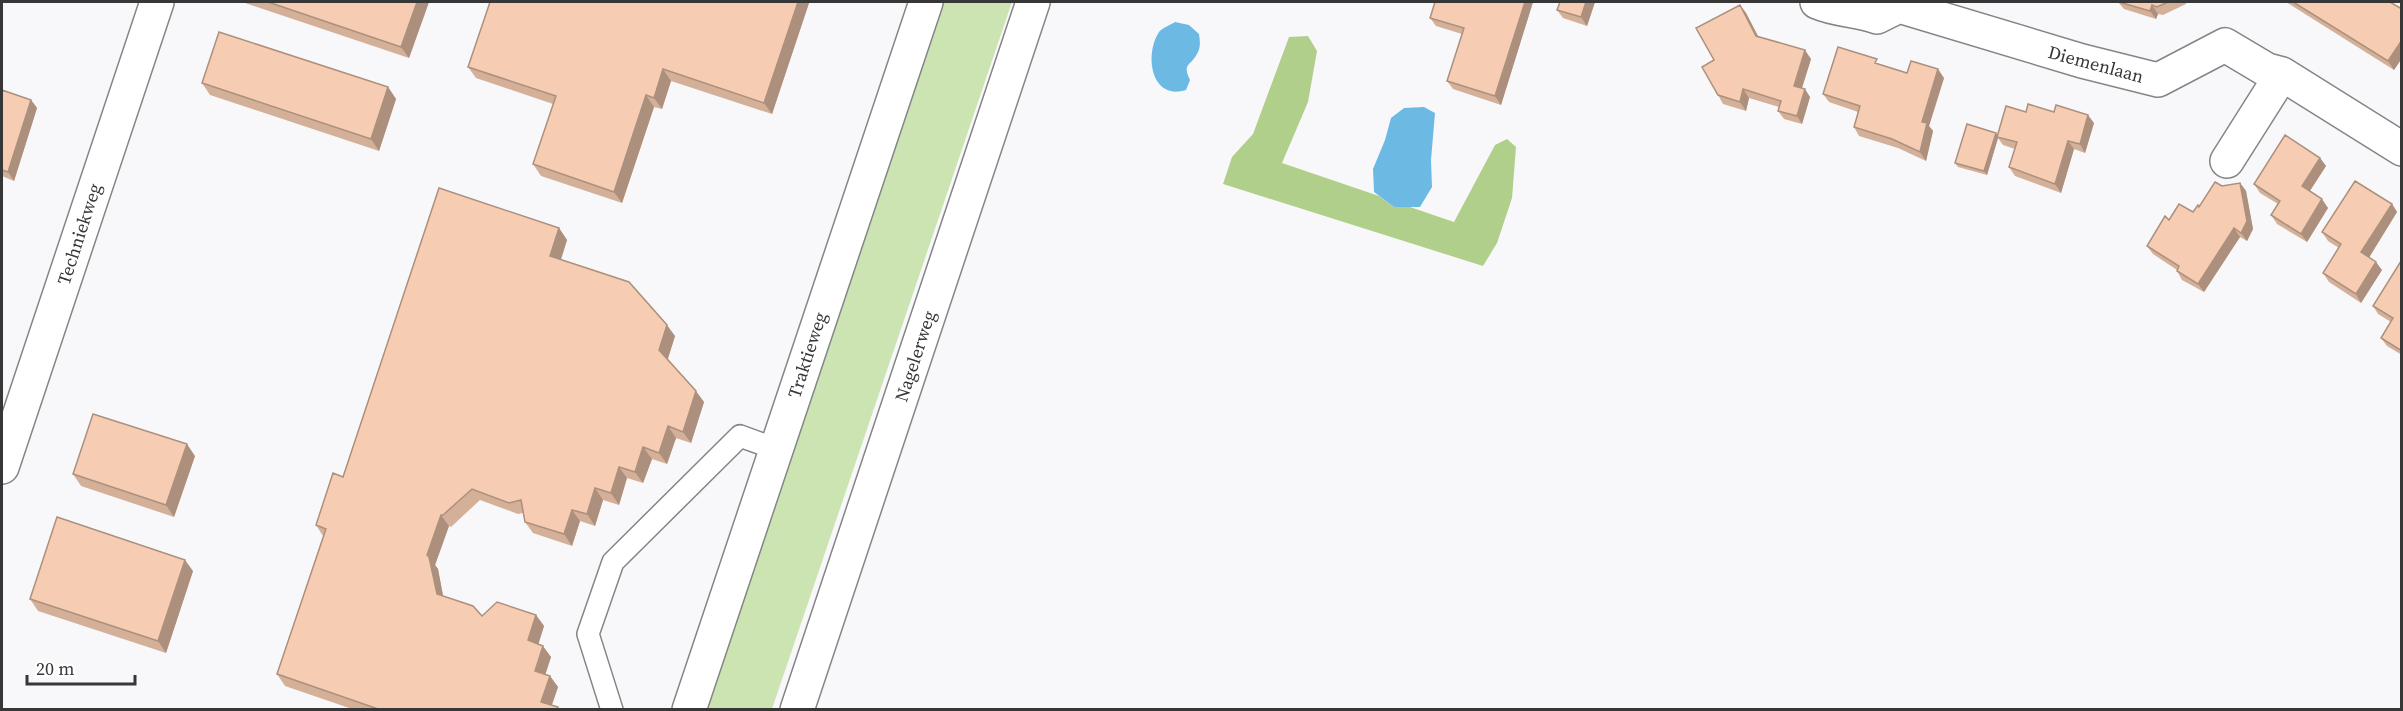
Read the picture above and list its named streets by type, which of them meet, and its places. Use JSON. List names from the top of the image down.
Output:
{
  "streets": {
    "street": [
      "Diemenlaan",
      "Techniekweg",
      "Traktieweg",
      "Nagelerweg"
    ]
  },
  "scale_bar": "20 m"
}
